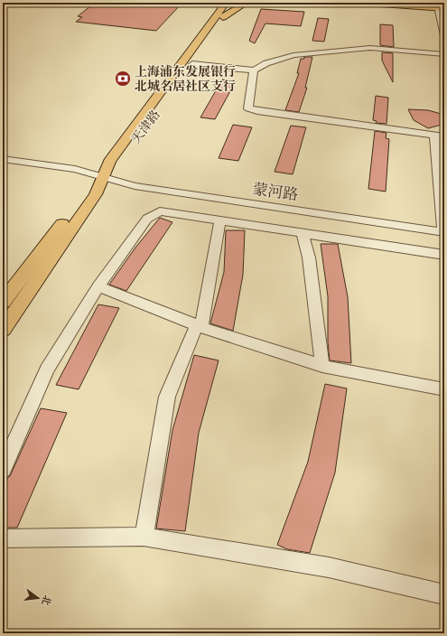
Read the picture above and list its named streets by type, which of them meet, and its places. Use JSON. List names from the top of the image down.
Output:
{
  "streets": {
    "main road": ["天津路"],
    "street": ["蒙河路"]
  },
  "crossings": [
    ["天津路", "蒙河路"]
  ],
  "places": {
    "bank": ["上海浦东发展银行 北城名居社区支行"]
  },
  "north": "right"
}
